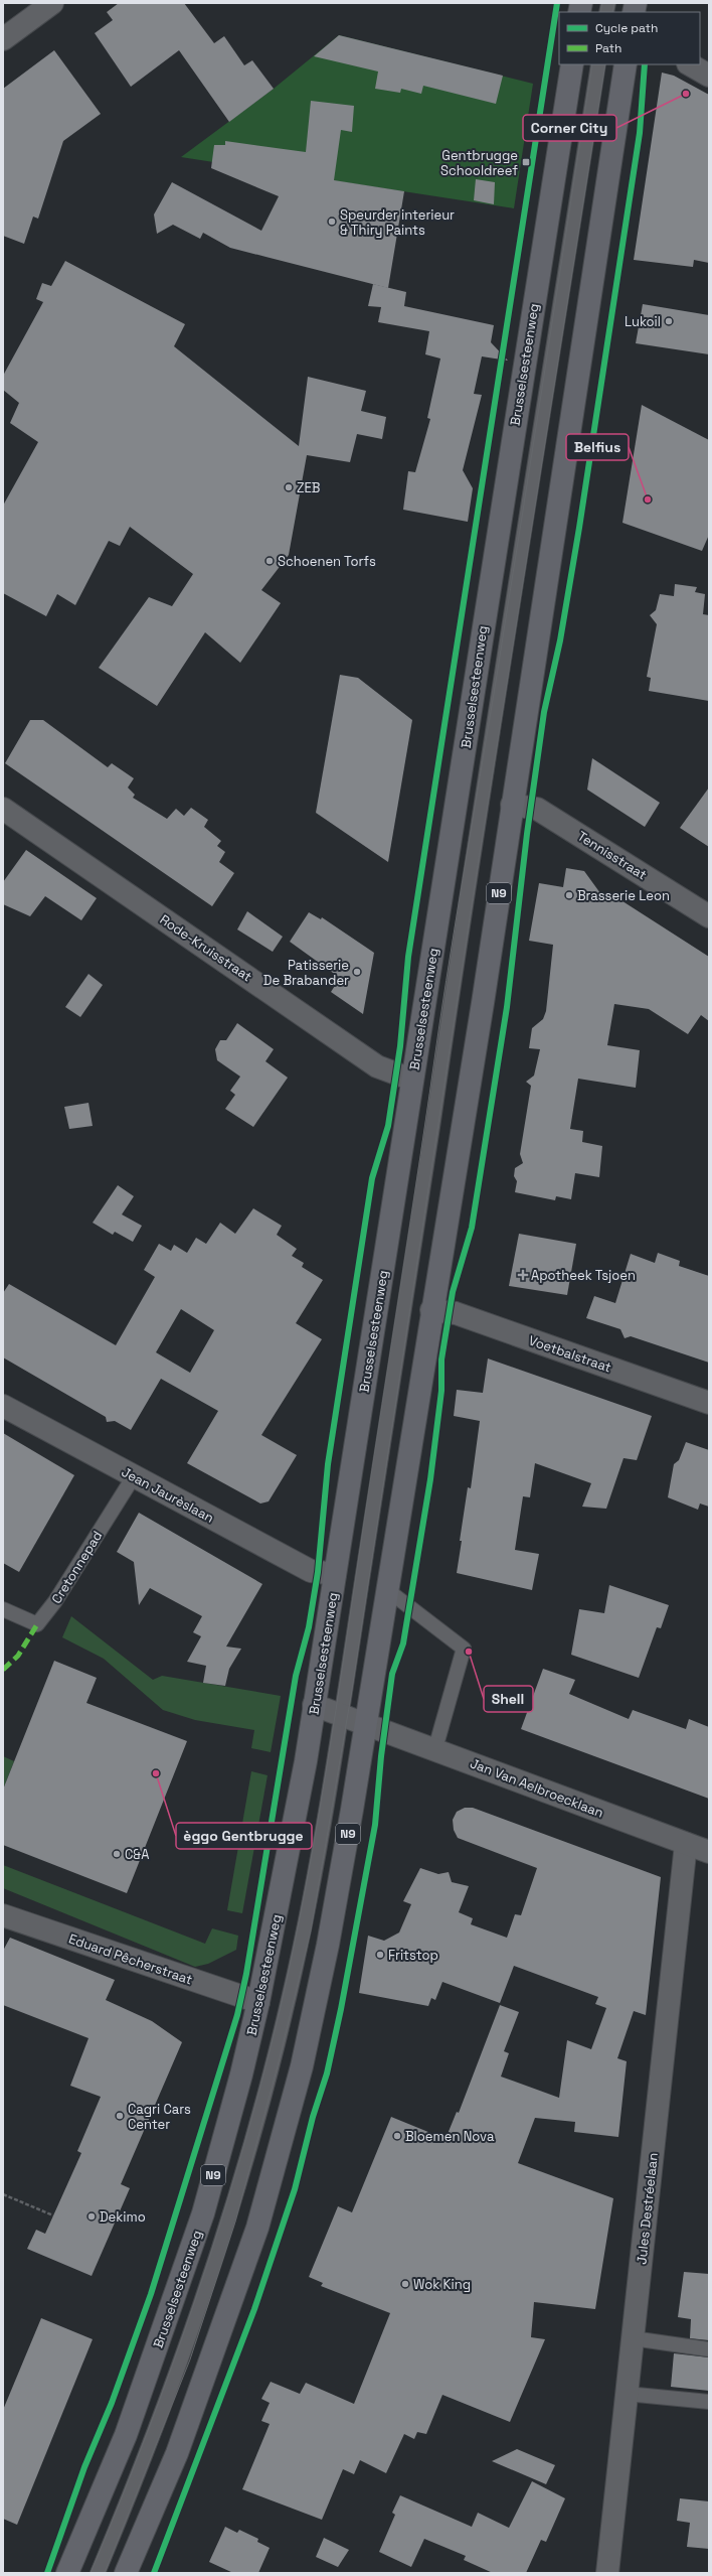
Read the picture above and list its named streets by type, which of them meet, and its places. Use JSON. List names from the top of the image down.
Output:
{
  "streets": {
    "main road": ["Brusselsesteenweg", "N9"],
    "street": [
      "Tennisstraat",
      "Rode-Kruisstraat",
      "Voetbalstraat",
      "Jean Jaurèslaan",
      "Jan Van Aelbroecklaan",
      "Eduard Pêcherstraat",
      "Jules Destréelaan"
    ],
    "lane": ["Cretonnepad"]
  },
  "crossings": [
    ["Brusselsesteenweg", "Rode-Kruisstraat"],
    ["Brusselsesteenweg", "Jean Jaurèslaan"],
    ["Brusselsesteenweg", "Jan Van Aelbroecklaan"],
    ["Brusselsesteenweg", "Eduard Pêcherstraat"],
    ["Tennisstraat", "N9"],
    ["N9", "Voetbalstraat"],
    ["N9", "Jan Van Aelbroecklaan"],
    ["Jean Jaurèslaan", "Cretonnepad"],
    ["Jan Van Aelbroecklaan", "Jules Destréelaan"]
  ],
  "places": {
    "other": [
      "Corner City",
      "Speurder interieur & Thiry Paints",
      "Lukoil",
      "ZEB",
      "Belfius",
      "Schoenen Torfs",
      "Brasserie Leon",
      "Patisserie De Brabander",
      "Shell",
      "èggo Gentbrugge",
      "C&A",
      "Fritstop",
      "Cagri Cars Center",
      "Bloemen Nova",
      "Dekimo",
      "Wok King"
    ],
    "transit": ["Gentbrugge Schooldreef"],
    "health": ["Apotheek Tsjoen"]
  },
  "legend": ["Cycle path", "Path"]
}
